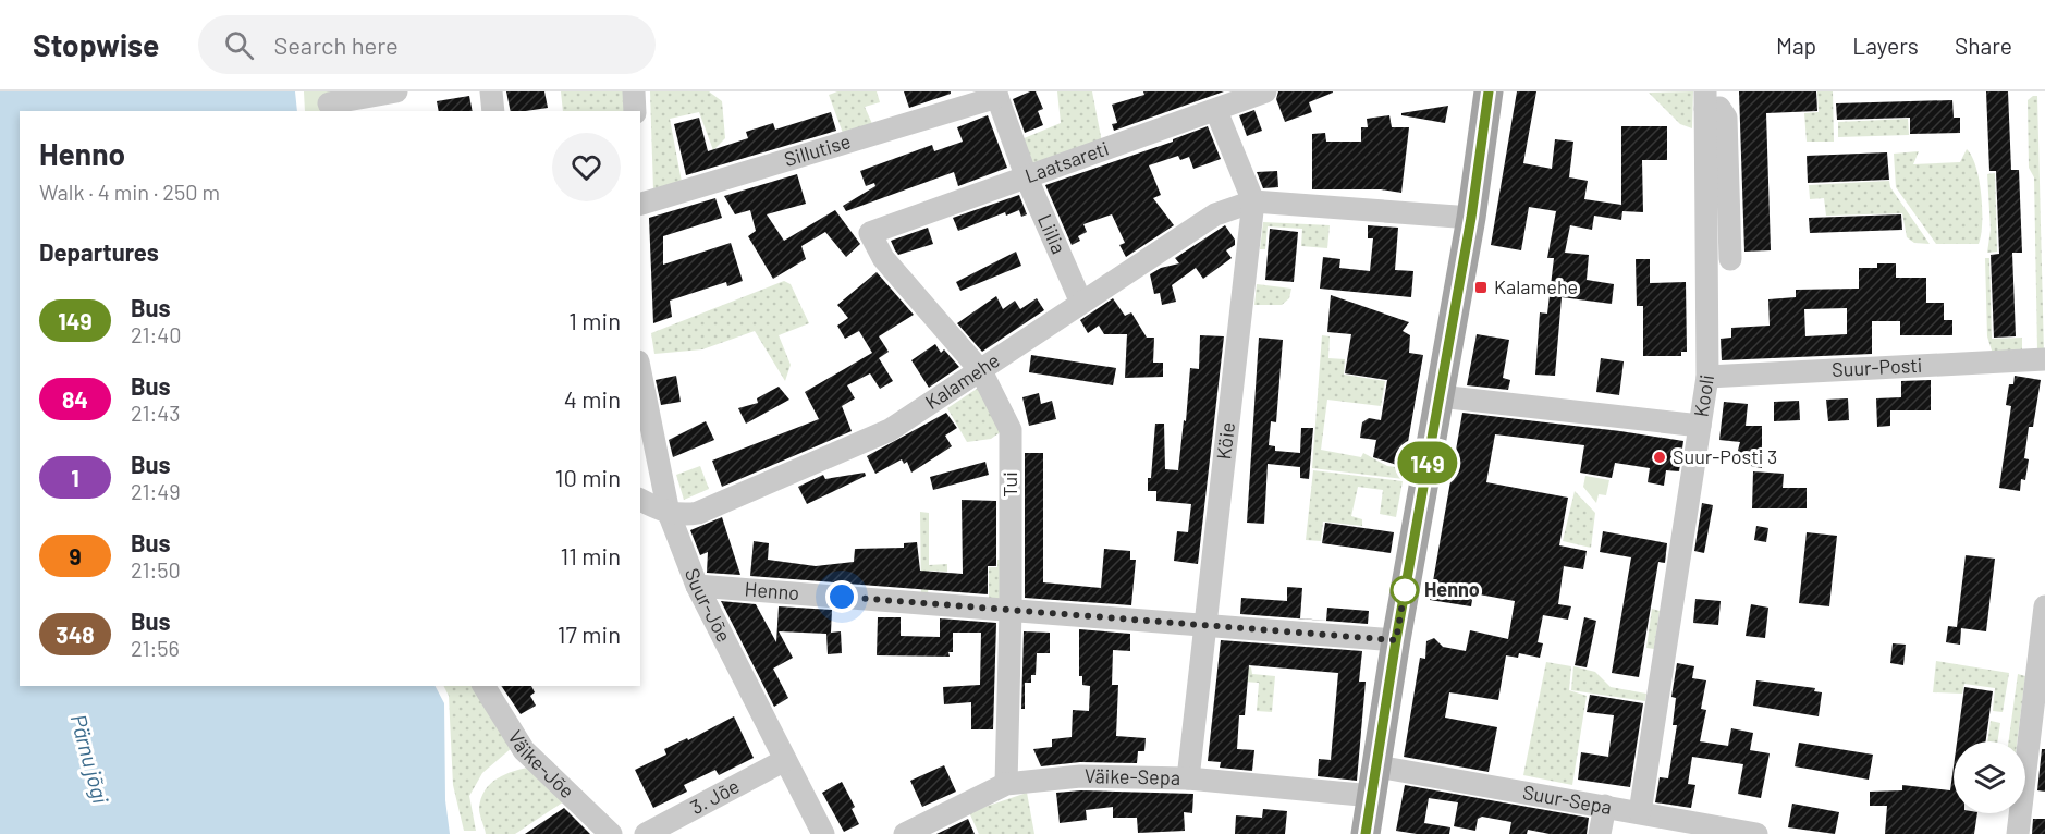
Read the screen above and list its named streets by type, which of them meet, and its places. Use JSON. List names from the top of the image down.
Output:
{
  "streets": {
    "street": [
      "Sillutise",
      "Laatsareti",
      "Liilia",
      "Suur-Posti",
      "Kalamehe",
      "Kooli",
      "Köie",
      "Tui",
      "Henno",
      "Suur-Jõe",
      "Väike-Jõe",
      "Väike-Sepa",
      "3. Jõe",
      "Suur-Sepa"
    ]
  },
  "crossings": [
    ["Sillutise", "Liilia"],
    ["Laatsareti", "Liilia"],
    ["Laatsareti", "Köie"],
    ["Laatsareti", "Tui"],
    ["Liilia", "Kalamehe"],
    ["Suur-Posti", "Kooli"],
    ["Kalamehe", "Köie"],
    ["Kalamehe", "Tui"],
    ["Kalamehe", "Suur-Jõe"],
    ["Kooli", "Suur-Sepa"],
    ["Köie", "Henno"],
    ["Köie", "Väike-Sepa"],
    ["Tui", "Henno"],
    ["Tui", "Väike-Sepa"],
    ["Henno", "Suur-Jõe"],
    ["Suur-Jõe", "3. Jõe"]
  ],
  "water": ["Pärnu jõgi"],
  "places": {
    "transit": ["Kalamehe"],
    "other": ["Suur-Posti 3", "Henno"]
  },
  "lines": ["bus line 149"],
  "page": {
    "header": "Stopwise",
    "search": "Search here",
    "nav": ["Map", "Layers", "Share"],
    "on_map": "149",
    "heading": [
      ["Henno", "Walk · 4 min · 250 m"],
      "Departures"
    ],
    "list": [
      {
        "mark": "149",
        "name": "Bus",
        "note": "21:40",
        "value": "1 min"
      },
      {
        "mark": "84",
        "name": "Bus",
        "note": "21:43",
        "value": "4 min"
      },
      {
        "mark": "1",
        "name": "Bus",
        "note": "21:49",
        "value": "10 min"
      },
      {
        "mark": "9",
        "name": "Bus",
        "note": "21:50",
        "value": "11 min"
      },
      {
        "mark": "348",
        "name": "Bus",
        "note": "21:56",
        "value": "17 min"
      }
    ]
  }
}
